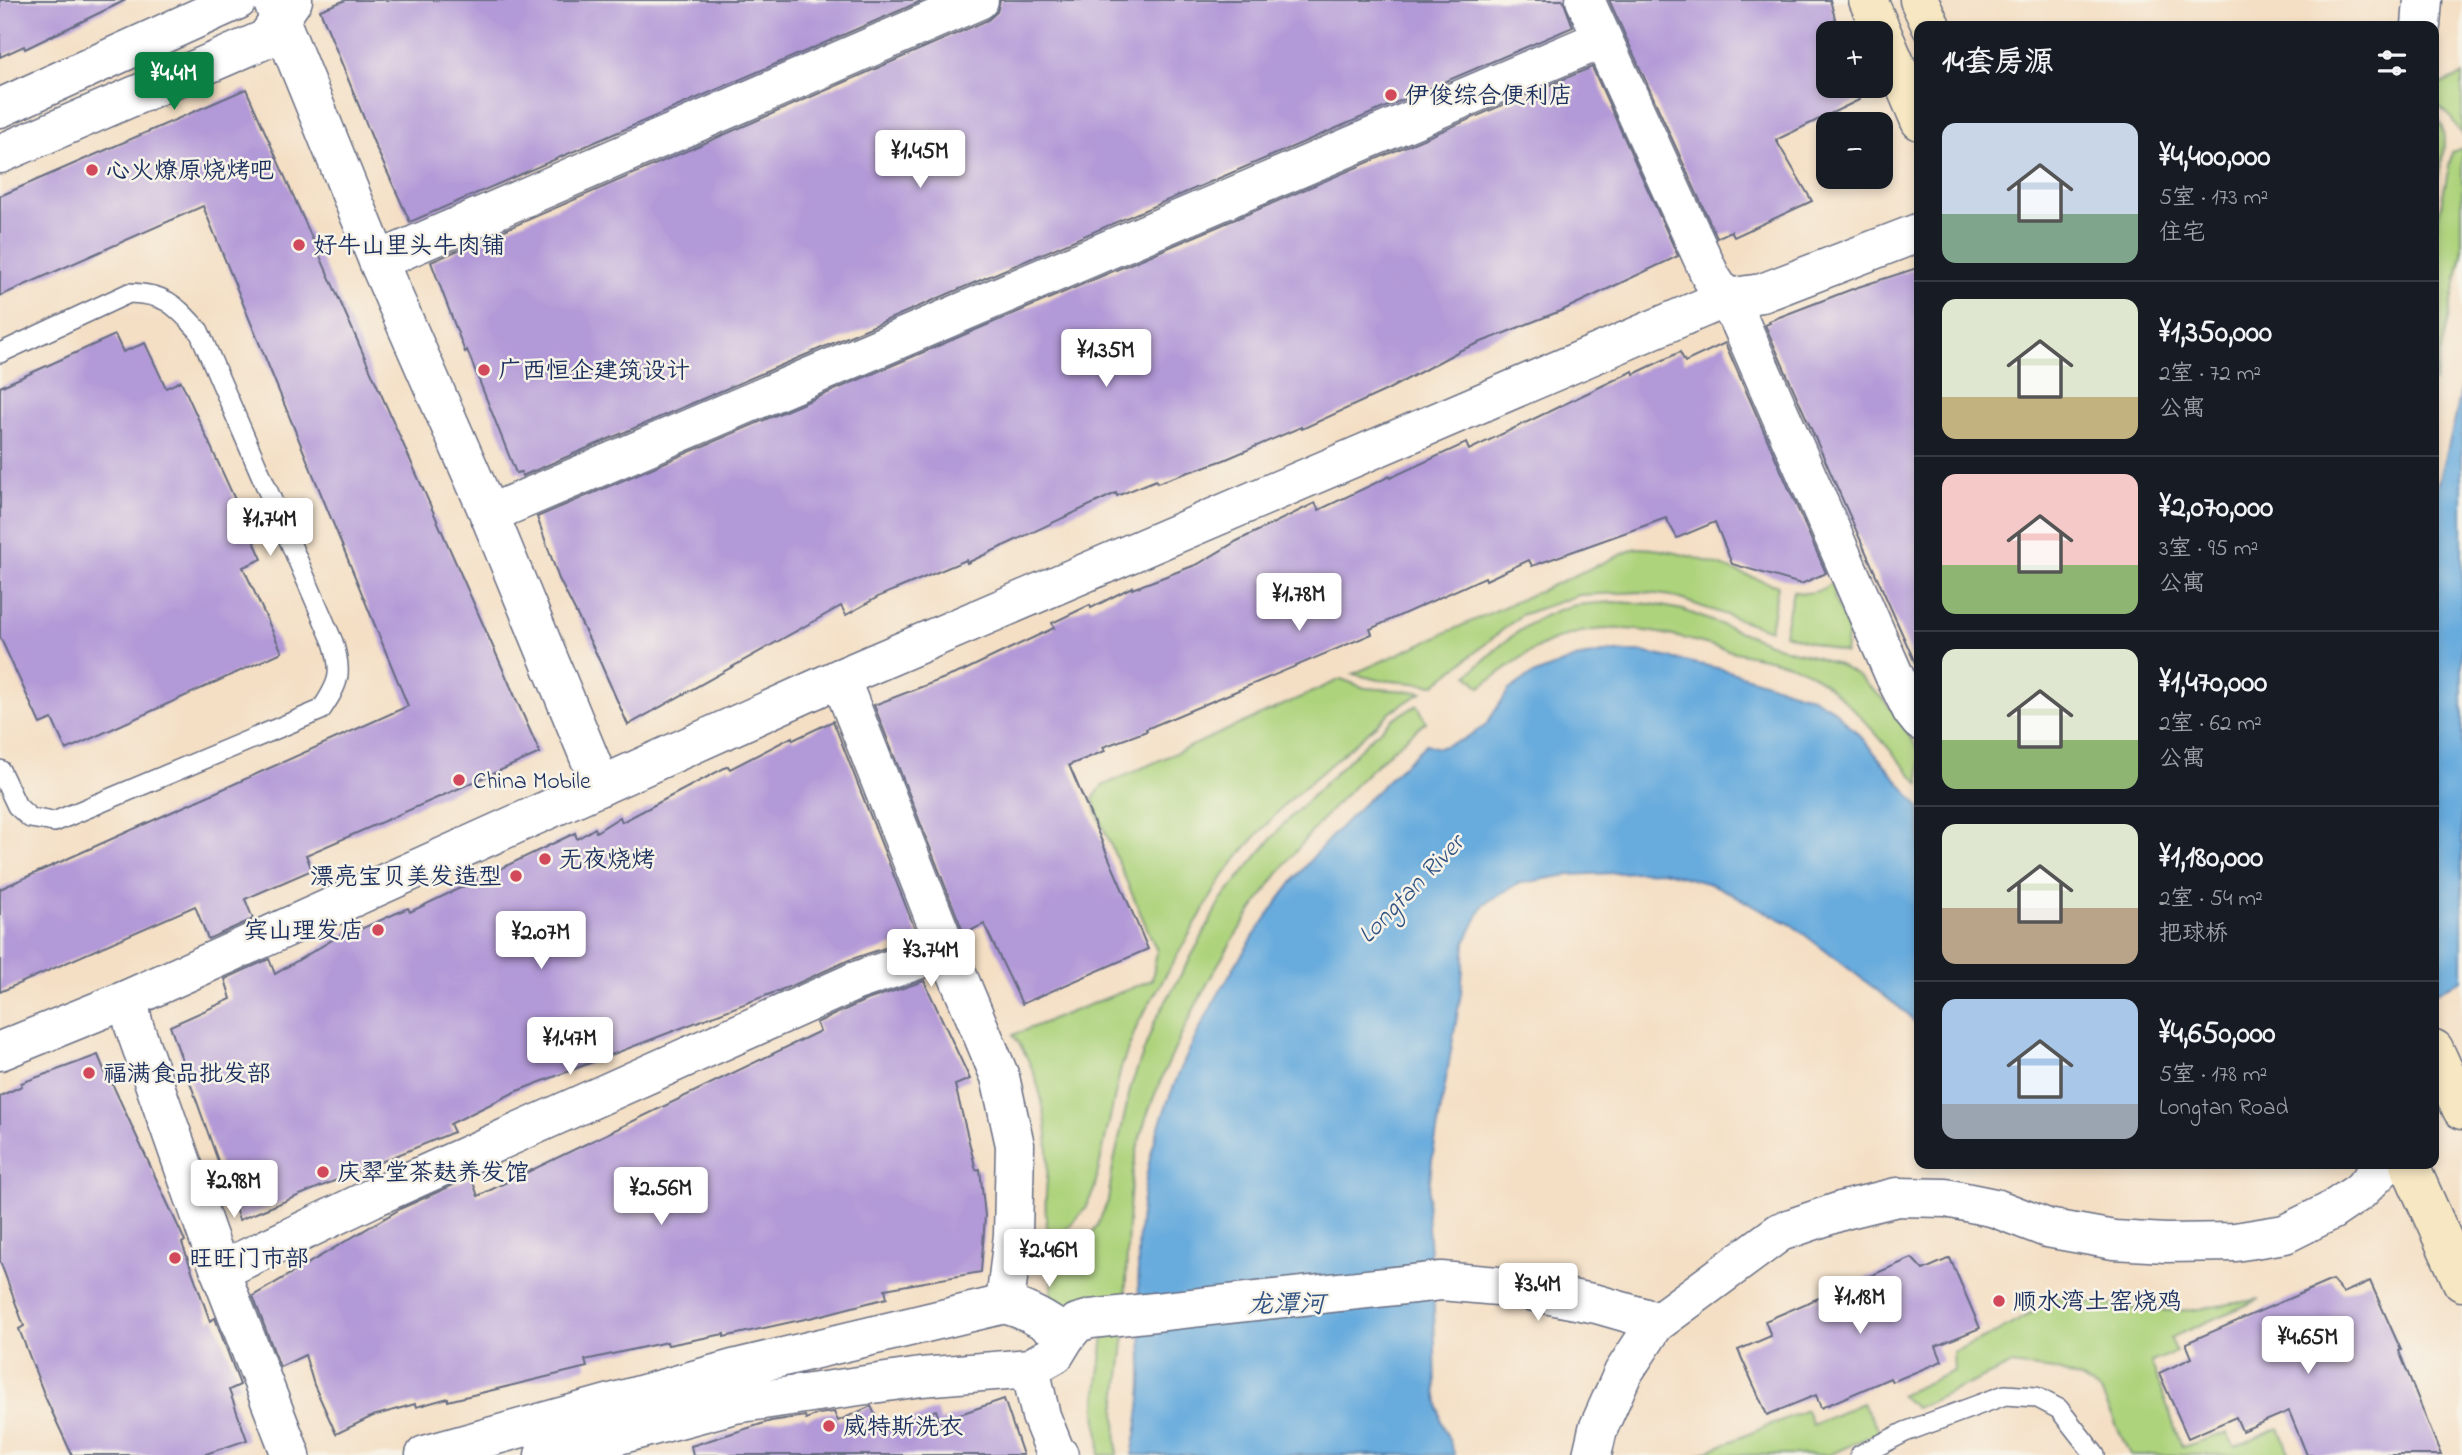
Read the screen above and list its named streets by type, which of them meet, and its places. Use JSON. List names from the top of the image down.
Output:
{
  "water": ["Longtan River", "龙潭河"],
  "places": [
    "伊俊综合便利店",
    "心火燎原烧烤吧",
    "好牛山里头牛肉铺",
    "广西恒企建筑设计",
    "China Mobile",
    "无夜烧烤",
    "漂亮宝贝美发造型",
    "宾山理发店",
    "福满食品批发部",
    "庆翠堂茶麸养发馆",
    "旺旺门市部",
    "顺水湾土窑烧鸡",
    "威特斯洗衣"
  ],
  "page": {
    "map_buttons": ["+", "−"],
    "heading": "14套房源",
    "price": [
      "¥4.4M",
      "¥1.45M",
      "¥1.35M",
      "¥1.74M",
      "¥1.78M",
      "¥2.07M",
      "¥3.74M",
      "¥1.47M",
      "¥2.98M",
      "¥2.56M",
      "¥2.46M",
      "¥3.4M",
      "¥1.18M",
      "¥4.65M"
    ],
    "list": [
      {
        "name": "¥4,400,000",
        "note": "5室 · 173 m² · 住宅"
      },
      {
        "name": "¥1,350,000",
        "note": "2室 · 72 m² · 公寓"
      },
      {
        "name": "¥2,070,000",
        "note": "3室 · 95 m² · 公寓"
      },
      {
        "name": "¥1,470,000",
        "note": "2室 · 62 m² · 公寓"
      },
      {
        "name": "¥1,180,000",
        "note": "2室 · 54 m² · 把球桥"
      },
      {
        "name": "¥4,650,000",
        "note": "5室 · 178 m² · Longtan Road"
      }
    ]
  }
}
